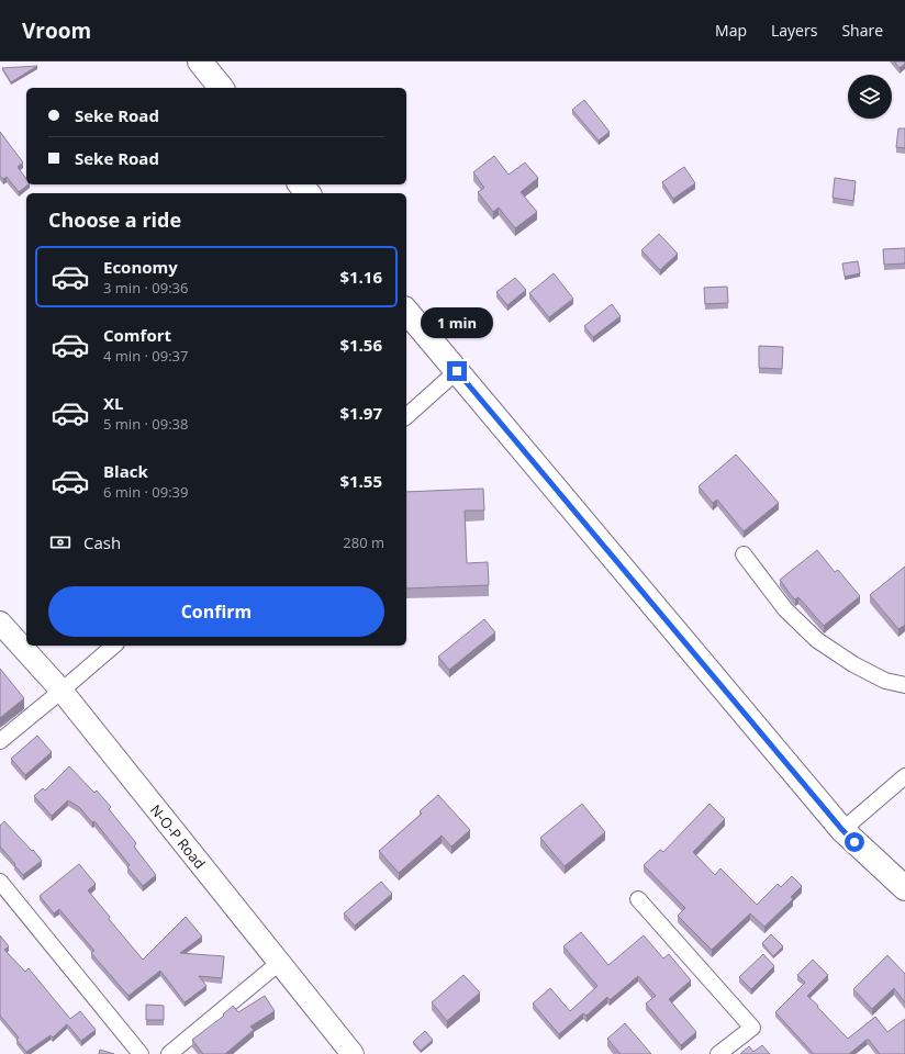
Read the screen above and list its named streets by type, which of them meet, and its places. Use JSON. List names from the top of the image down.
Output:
{
  "streets": {
    "street": ["N-O-P Road"]
  },
  "page": {
    "header": "Vroom",
    "nav": ["Map", "Layers", "Share"],
    "banner": ["Seke Road", "Seke Road"],
    "heading": "Choose a ride",
    "list": [
      {
        "name": "Economy",
        "note": "3 min · 09:36",
        "value": "$1.16"
      },
      {
        "name": "Comfort",
        "note": "4 min · 09:37",
        "value": "$1.56"
      },
      {
        "name": "XL",
        "note": "5 min · 09:38",
        "value": "$1.97"
      },
      {
        "name": "Black",
        "note": "6 min · 09:39",
        "value": "$1.55"
      }
    ],
    "bubble": "1 min",
    "pay": ["Cash", "280 m"],
    "buttons": "Confirm"
  }
}
